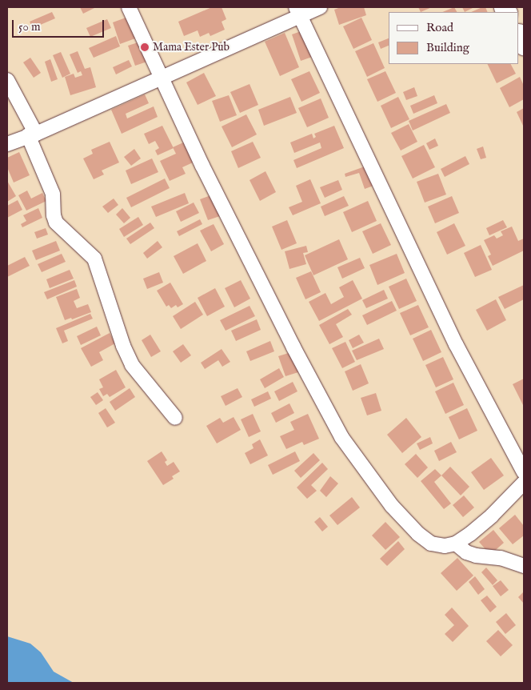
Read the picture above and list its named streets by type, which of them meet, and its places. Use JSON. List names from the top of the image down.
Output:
{
  "places": ["Mama Ester Pub"],
  "legend": ["Road", "Building"],
  "scale_bar": "50 m"
}
